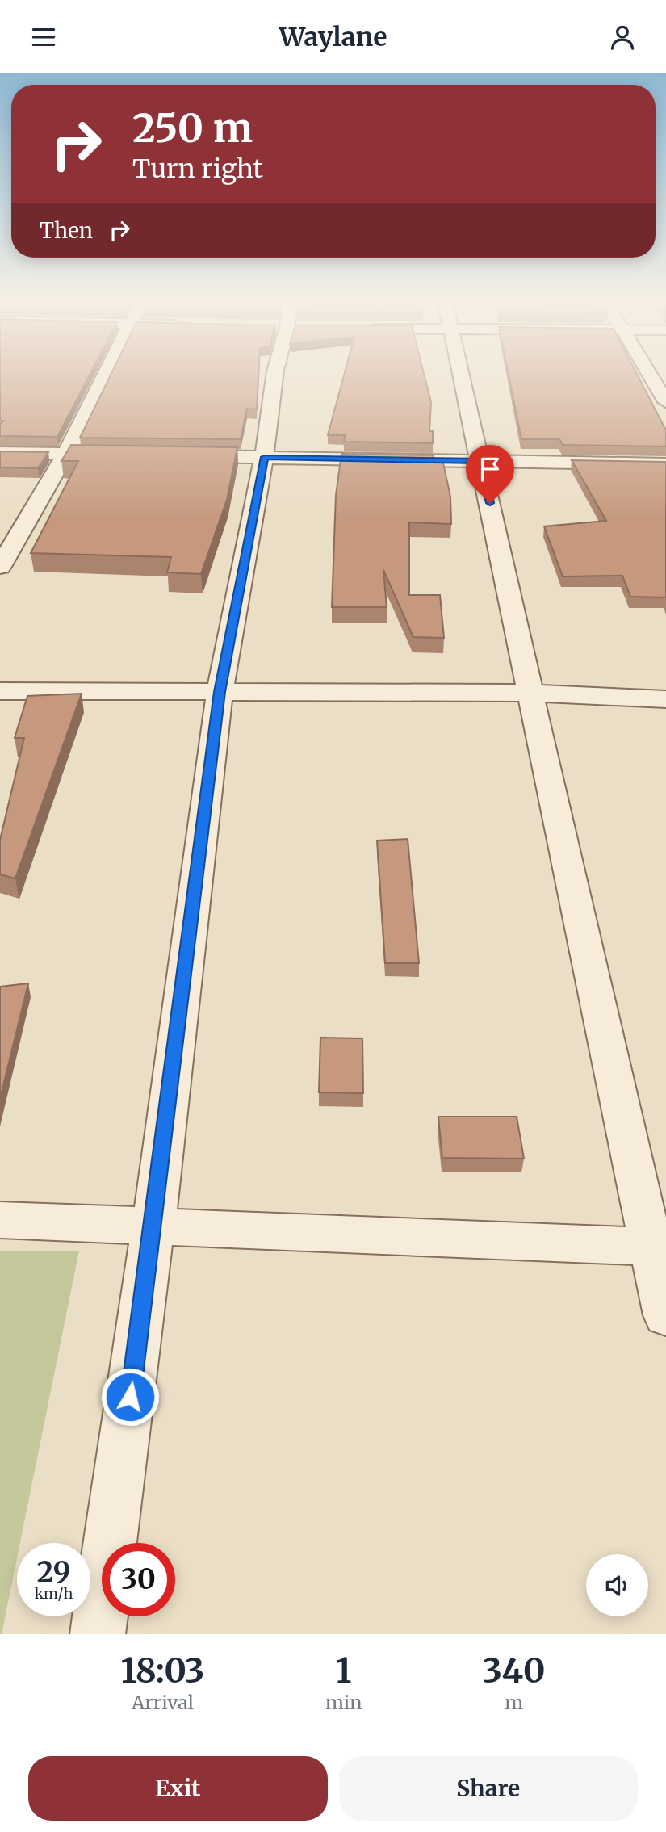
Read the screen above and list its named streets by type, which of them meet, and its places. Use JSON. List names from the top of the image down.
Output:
{
  "page": {
    "header": "Waylane",
    "turn": ["250 m", "Turn right"],
    "then": "Then",
    "speed": "29 km/h",
    "limit": "30",
    "eta": [
      "18:03",
      "Arrival",
      "1",
      "min",
      "340",
      "m"
    ],
    "buttons": ["Exit", "Share"]
  }
}
